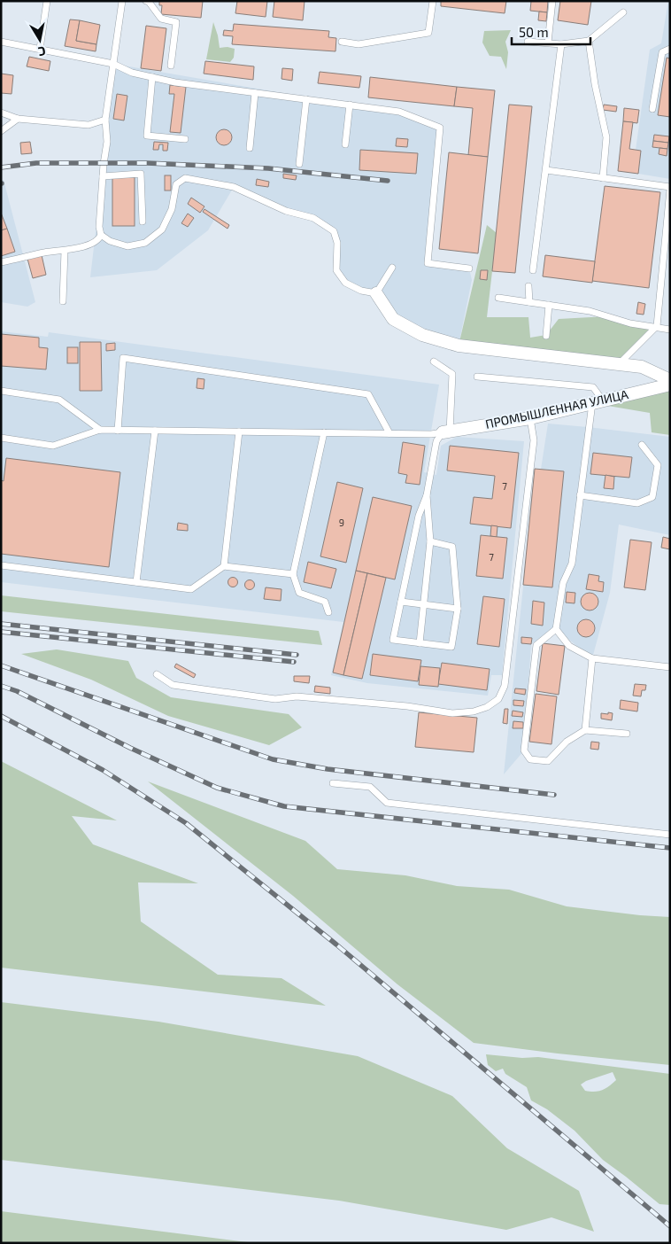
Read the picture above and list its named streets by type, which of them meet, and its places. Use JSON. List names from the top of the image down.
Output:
{
  "streets": {
    "street": ["ПРОМЫШЛЕННАЯ УЛИЦА"]
  },
  "house_numbers": ["7", "9", "7"],
  "scale_bar": "50 m",
  "north": "bottom"
}
